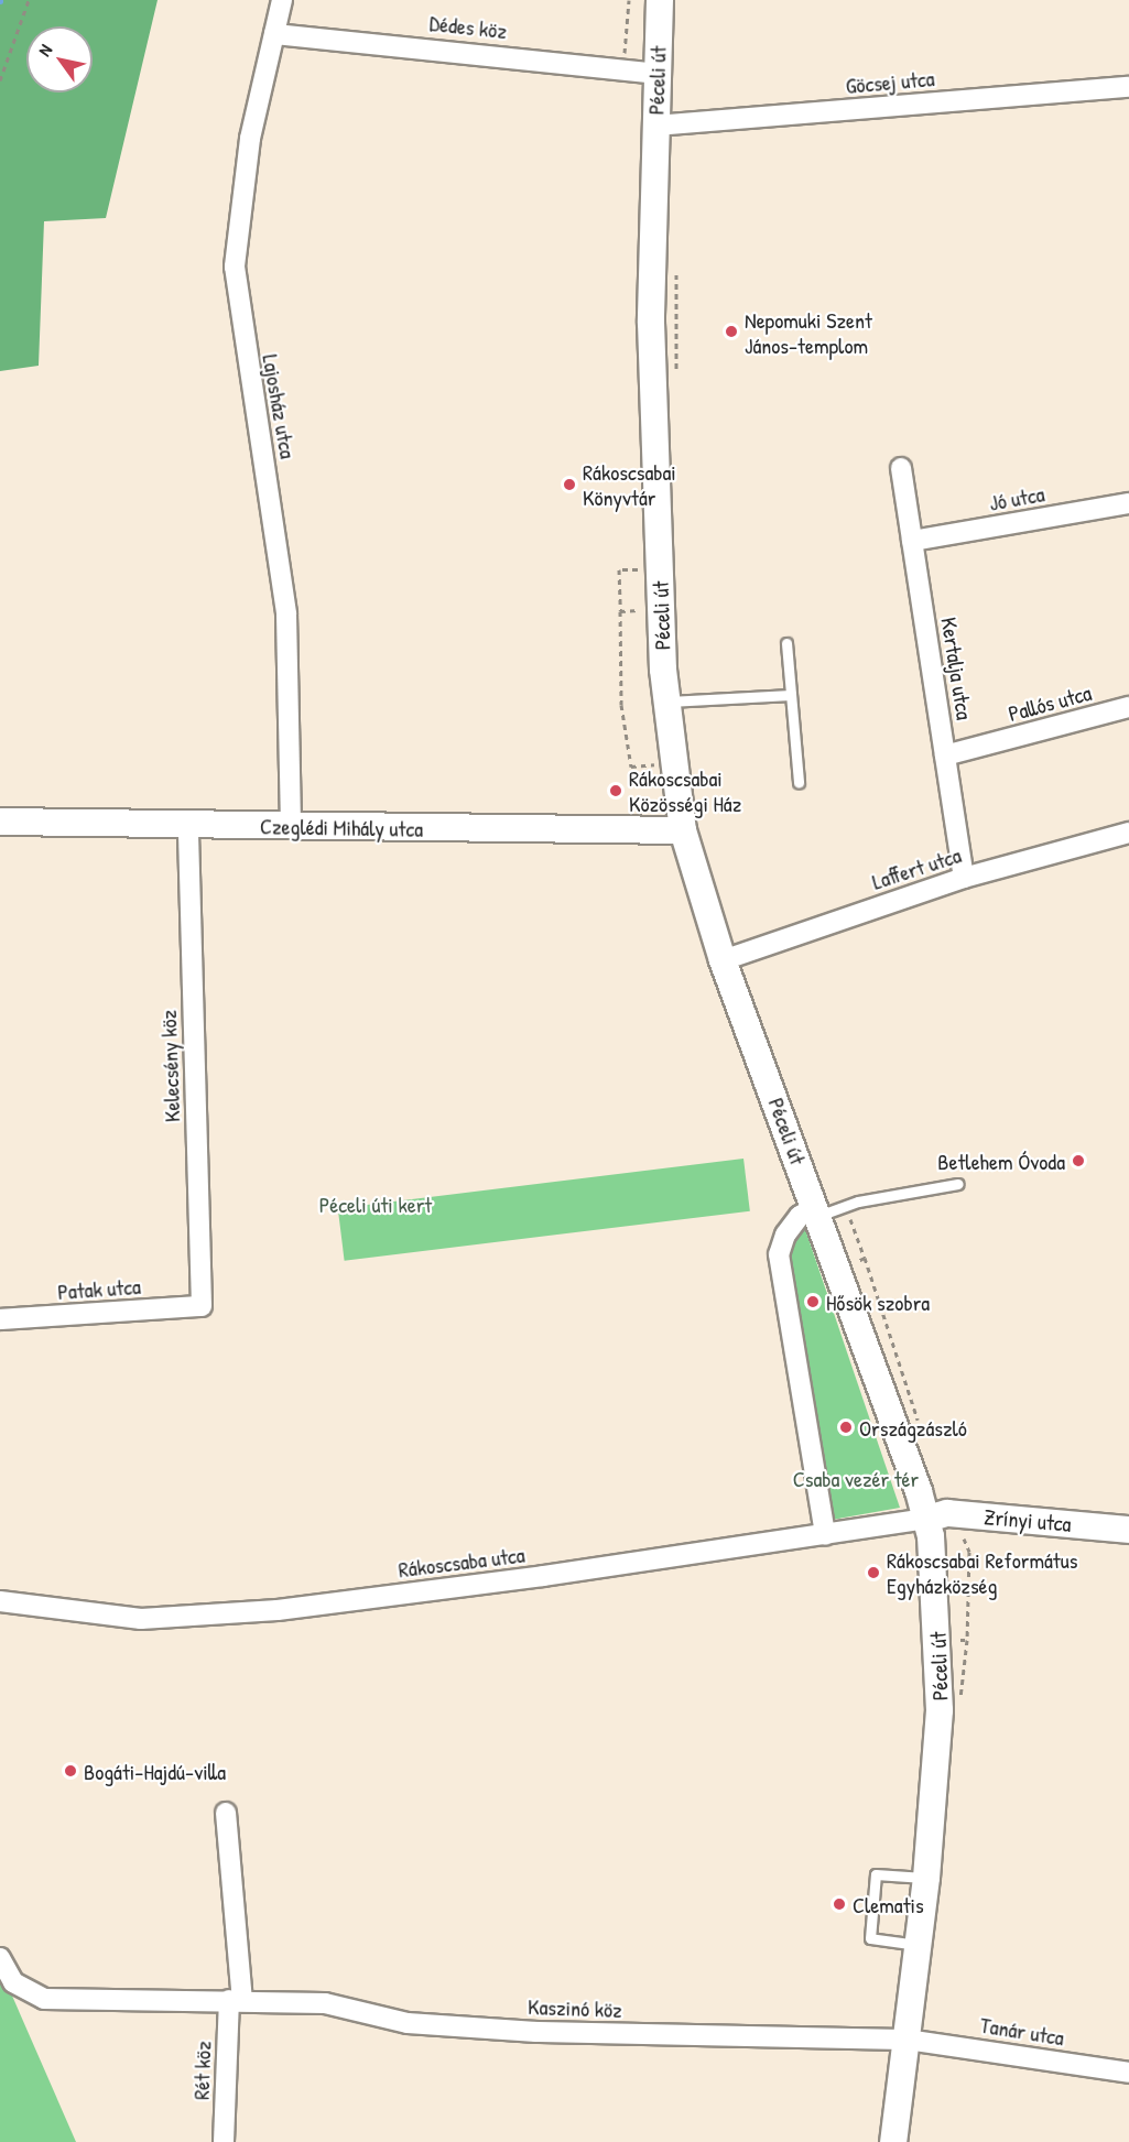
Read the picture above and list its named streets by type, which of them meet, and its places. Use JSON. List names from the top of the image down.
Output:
{
  "streets": {
    "main road": ["Péceli út", "Czeglédi Mihály utca", "Zrínyi utca"],
    "street": [
      "Dédes köz",
      "Göcsej utca",
      "Lajosház utca",
      "Jó utca",
      "Kertalja utca",
      "Pallós utca",
      "Laffert utca",
      "Kelecsény köz",
      "Patak utca",
      "Rákoscsaba utca",
      "Kaszinó köz",
      "Tanár utca",
      "Rét köz"
    ]
  },
  "crossings": [
    ["Dédes köz", "Péceli út"],
    ["Dédes köz", "Lajosház utca"],
    ["Péceli út", "Göcsej utca"],
    ["Péceli út", "Czeglédi Mihály utca"],
    ["Péceli út", "Laffert utca"],
    ["Péceli út", "Zrínyi utca"],
    ["Péceli út", "Rákoscsaba utca"],
    ["Péceli út", "Kaszinó köz"],
    ["Péceli út", "Tanár utca"],
    ["Lajosház utca", "Czeglédi Mihály utca"],
    ["Jó utca", "Kertalja utca"],
    ["Kertalja utca", "Pallós utca"],
    ["Kertalja utca", "Laffert utca"],
    ["Czeglédi Mihály utca", "Kelecsény köz"],
    ["Kelecsény köz", "Patak utca"],
    ["Zrínyi utca", "Rákoscsaba utca"],
    ["Kaszinó köz", "Tanár utca"],
    ["Kaszinó köz", "Rét köz"]
  ],
  "parks": ["Péceli úti kert", "Csaba vezér tér"],
  "places": [
    "Nepomuki Szent János-templom",
    "Rákoscsabai Könyvtár",
    "Rákoscsabai Közösségi Ház",
    "Betlehem Óvoda",
    "Hősök szobra",
    "Országzászló",
    "Rákoscsabai Református Egyházközség",
    "Bogáti-Hajdú-villa",
    "Clematis"
  ],
  "north": "top left"
}
